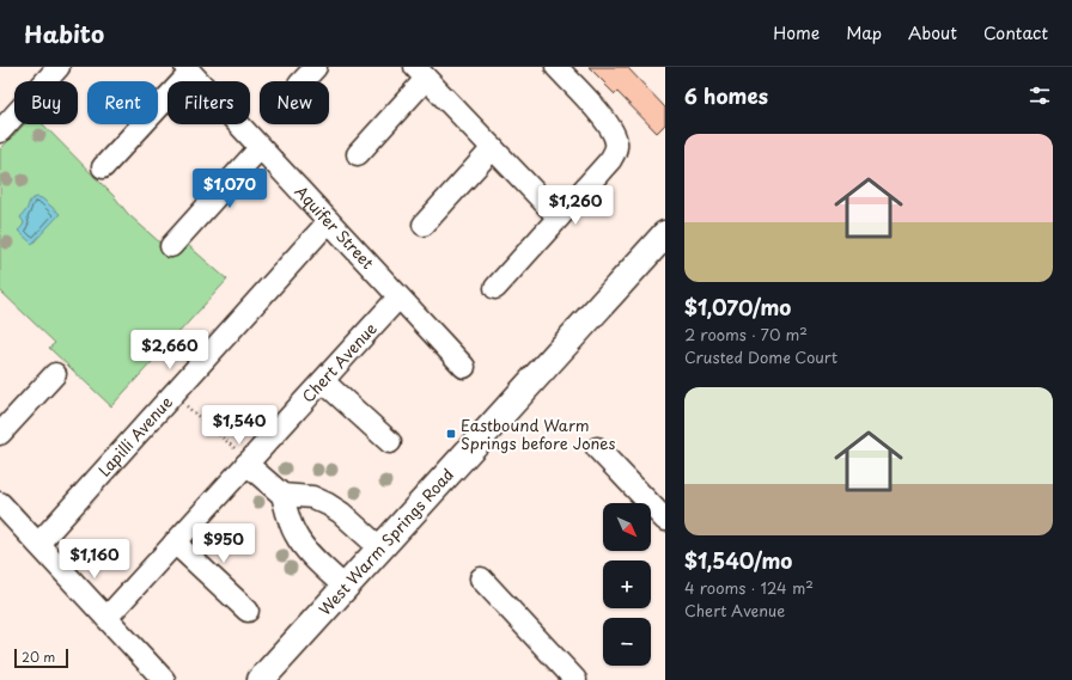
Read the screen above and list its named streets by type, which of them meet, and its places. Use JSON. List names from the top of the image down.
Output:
{
  "streets": {
    "main road": ["West Warm Springs Road"],
    "street": ["Aquifer Street", "Chert Avenue", "Lapilli Avenue"]
  },
  "crossings": [
    ["Aquifer Street", "Chert Avenue"],
    ["Aquifer Street", "Lapilli Avenue"]
  ],
  "places": {
    "transit": ["Eastbound Warm Springs before Jones"]
  },
  "scale_bar": "20 m",
  "north": "bottom right",
  "page": {
    "header": "Habito",
    "nav": [
      "Home",
      "Map",
      "About",
      "Contact"
    ],
    "heading": "6 homes",
    "chip": [
      "Buy",
      "Rent",
      "Filters",
      "New"
    ],
    "list": [
      {
        "name": "$1,070/mo",
        "note": "2 rooms · 70 m² · Crusted Dome Court"
      },
      {
        "name": "$1,540/mo",
        "note": "4 rooms · 124 m² · Chert Avenue"
      }
    ],
    "price": [
      "$1,070",
      "$1,260",
      "$2,660",
      "$1,540",
      "$950",
      "$1,160"
    ],
    "map_buttons": ["+", "−"],
    "scale": "20 m"
  }
}
